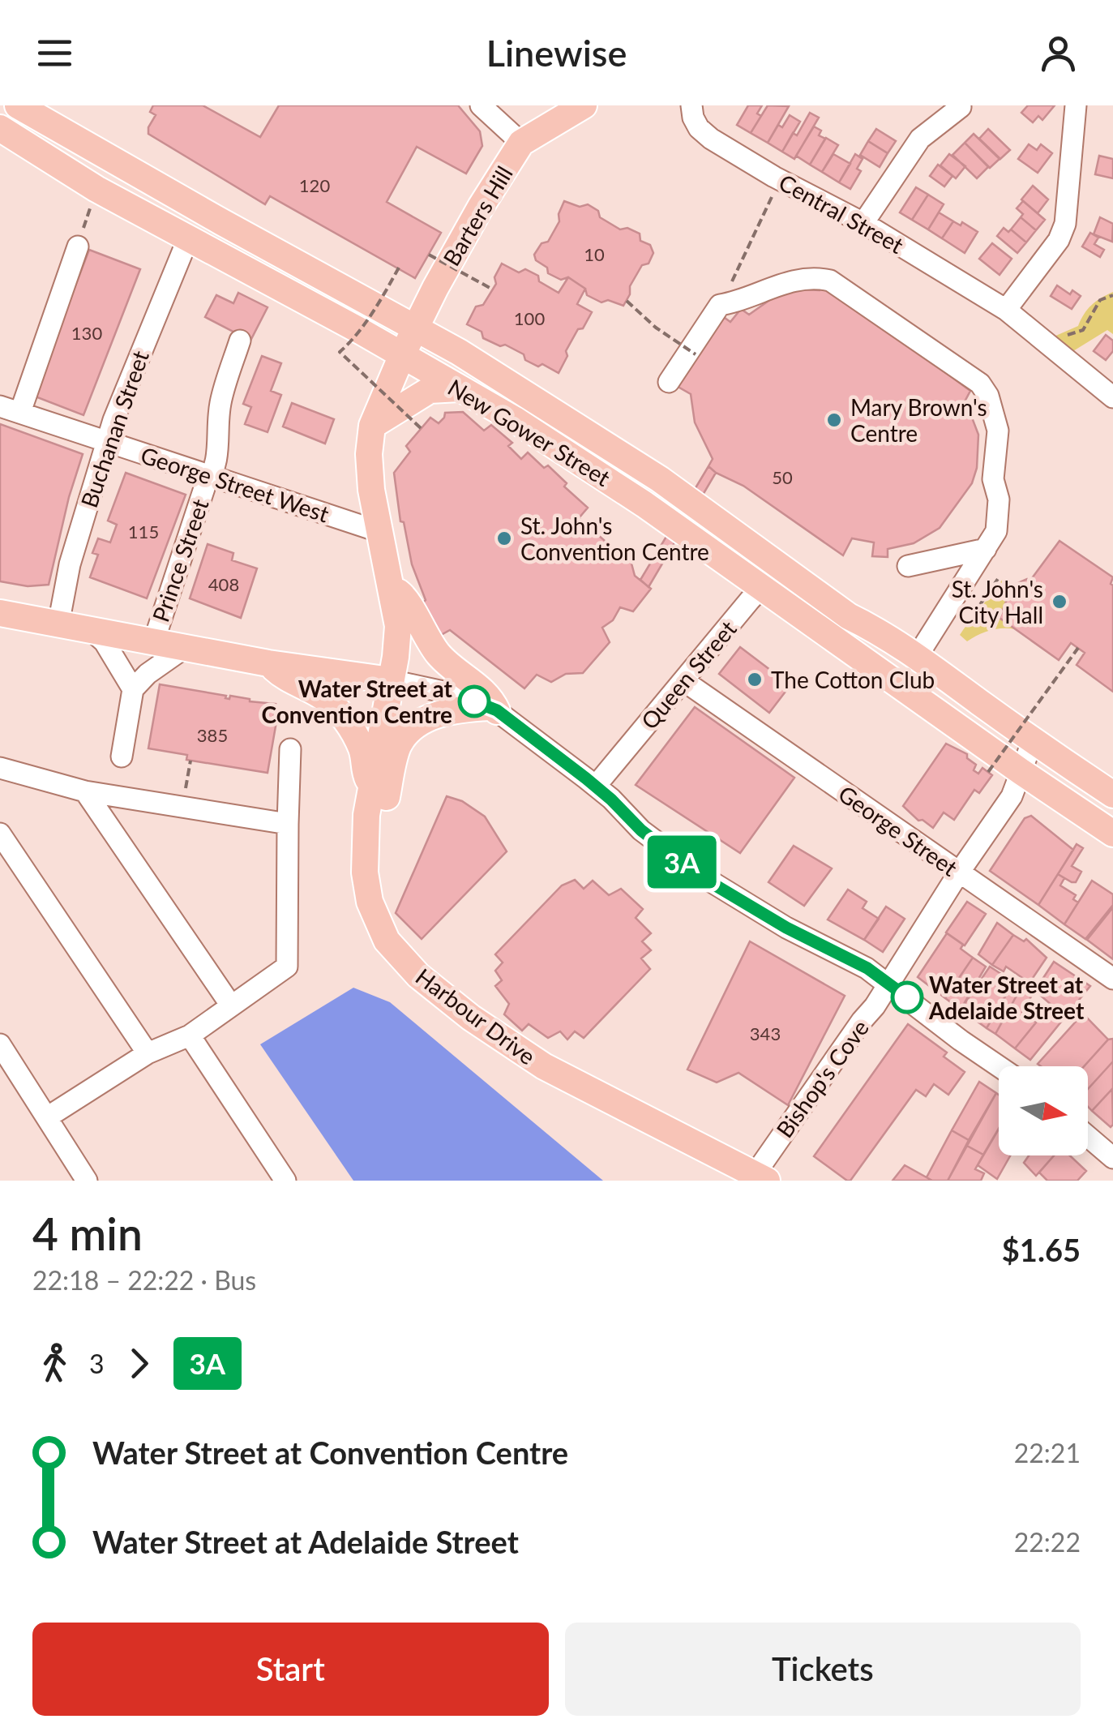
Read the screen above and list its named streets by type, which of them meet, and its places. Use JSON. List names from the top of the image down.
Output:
{
  "streets": {
    "main road": ["Barters Hill", "New Gower Street", "Harbour Drive"],
    "street": [
      "Central Street",
      "Buchanan Street",
      "George Street West",
      "Prince Street",
      "Queen Street",
      "George Street",
      "Bishop's Cove"
    ]
  },
  "crossings": [
    ["Barters Hill", "New Gower Street"],
    ["Barters Hill", "George Street West"],
    ["Barters Hill", "Harbour Drive"],
    ["Buchanan Street", "New Gower Street"],
    ["Buchanan Street", "George Street West"],
    ["New Gower Street", "Queen Street"],
    ["New Gower Street", "Bishop's Cove"],
    ["George Street West", "Prince Street"],
    ["Queen Street", "George Street"],
    ["George Street", "Bishop's Cove"],
    ["Harbour Drive", "Bishop's Cove"]
  ],
  "places": [
    "Mary Brown's Centre",
    "St. John's Convention Centre",
    "St. John's City Hall",
    "The Cotton Club",
    "Water Street at Convention Centre",
    "Water Street at Adelaide Street"
  ],
  "lines": ["bus line 3A"],
  "house_numbers": [
    "120",
    "10",
    "100",
    "130",
    "50",
    "115",
    "408",
    "385",
    "343"
  ],
  "north": "right",
  "page": {
    "header": "Linewise",
    "on_map": "3A",
    "heading": ["4 min", "22:18 – 22:22 · Bus", "$1.65"],
    "legs": ["3", "3A"],
    "list": [
      {
        "name": "Water Street at Convention Centre",
        "value": "22:21"
      },
      {
        "name": "Water Street at Adelaide Street",
        "value": "22:22"
      }
    ],
    "buttons": ["Start", "Tickets"]
  }
}
